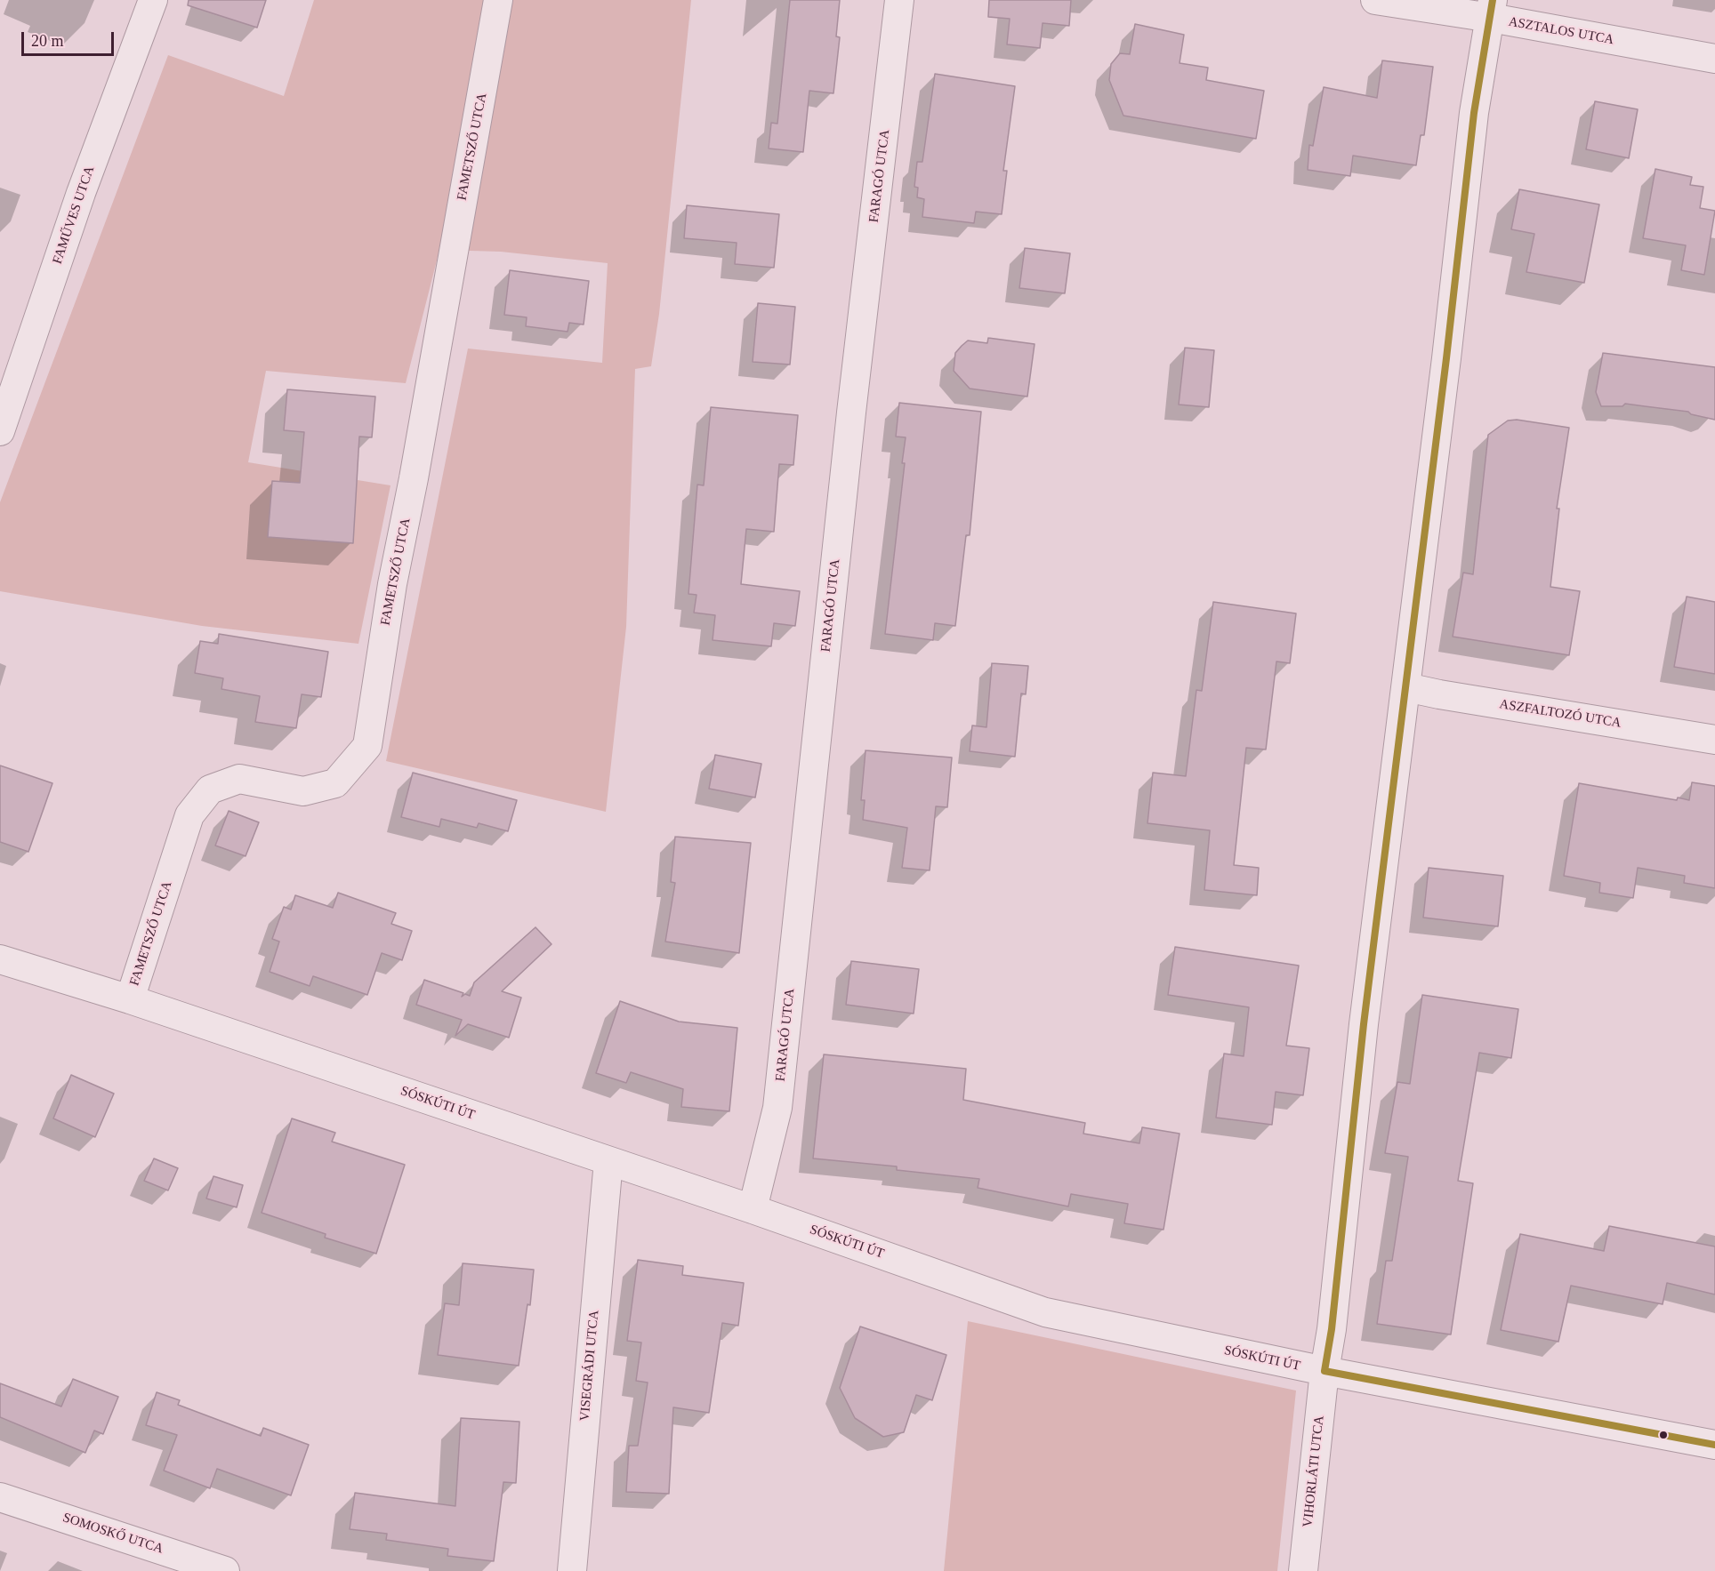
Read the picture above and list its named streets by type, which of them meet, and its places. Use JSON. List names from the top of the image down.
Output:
{
  "streets": {
    "street": [
      "ASZTALOS UTCA",
      "FAMETSZŐ UTCA",
      "FARAGÓ UTCA",
      "FAMŰVES UTCA",
      "ASZFALTOZÓ UTCA",
      "SÓSKÚTI ÚT",
      "VISEGRÁDI UTCA",
      "VIHORLÁTI UTCA",
      "SOMOSKŐ UTCA"
    ]
  },
  "crossings": [
    ["ASZTALOS UTCA", "VIHORLÁTI UTCA"],
    ["FAMETSZŐ UTCA", "SÓSKÚTI ÚT"],
    ["FARAGÓ UTCA", "SÓSKÚTI ÚT"],
    ["ASZFALTOZÓ UTCA", "VIHORLÁTI UTCA"],
    ["SÓSKÚTI ÚT", "VISEGRÁDI UTCA"],
    ["SÓSKÚTI ÚT", "VIHORLÁTI UTCA"]
  ],
  "scale_bar": "20 m"
}
